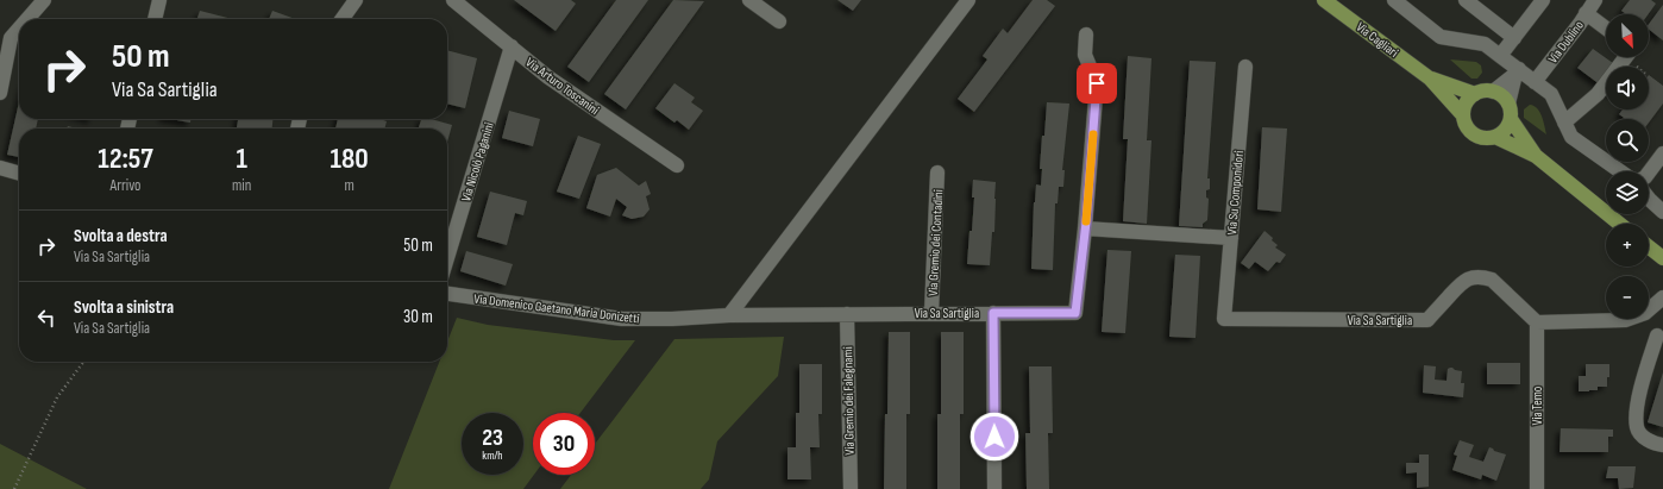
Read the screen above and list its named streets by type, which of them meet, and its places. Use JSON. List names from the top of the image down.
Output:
{
  "streets": {
    "main road": ["Via Cagliari"],
    "street": [
      "Via Dublino",
      "Via Arturo Toscanini",
      "Via Nicolò Paganini",
      "Via Su Componidori",
      "Via Gremio dei Contadini",
      "Via Domenico Gaetano Maria Donizetti",
      "Via Sa Sartiglia",
      "Via Gremio dei Falegnami",
      "Via Temo"
    ]
  },
  "crossings": [
    ["Via Arturo Toscanini", "Via Nicolò Paganini"],
    ["Via Su Componidori", "Via Sa Sartiglia"],
    ["Via Gremio dei Contadini", "Via Sa Sartiglia"],
    ["Via Domenico Gaetano Maria Donizetti", "Via Sa Sartiglia"],
    ["Via Sa Sartiglia", "Via Gremio dei Falegnami"],
    ["Via Sa Sartiglia", "Via Temo"]
  ],
  "north": "bottom right",
  "page": {
    "map_buttons": ["+", "−"],
    "turn": ["50 m", "Via Sa Sartiglia"],
    "eta": [
      "12:57",
      "Arrivo",
      "1",
      "min",
      "180",
      "m"
    ],
    "list": [
      {
        "name": "Svolta a destra",
        "note": "Via Sa Sartiglia",
        "value": "50 m"
      },
      {
        "name": "Svolta a sinistra",
        "note": "Via Sa Sartiglia",
        "value": "30 m"
      }
    ],
    "speed": "23 km/h",
    "limit": "30"
  }
}
